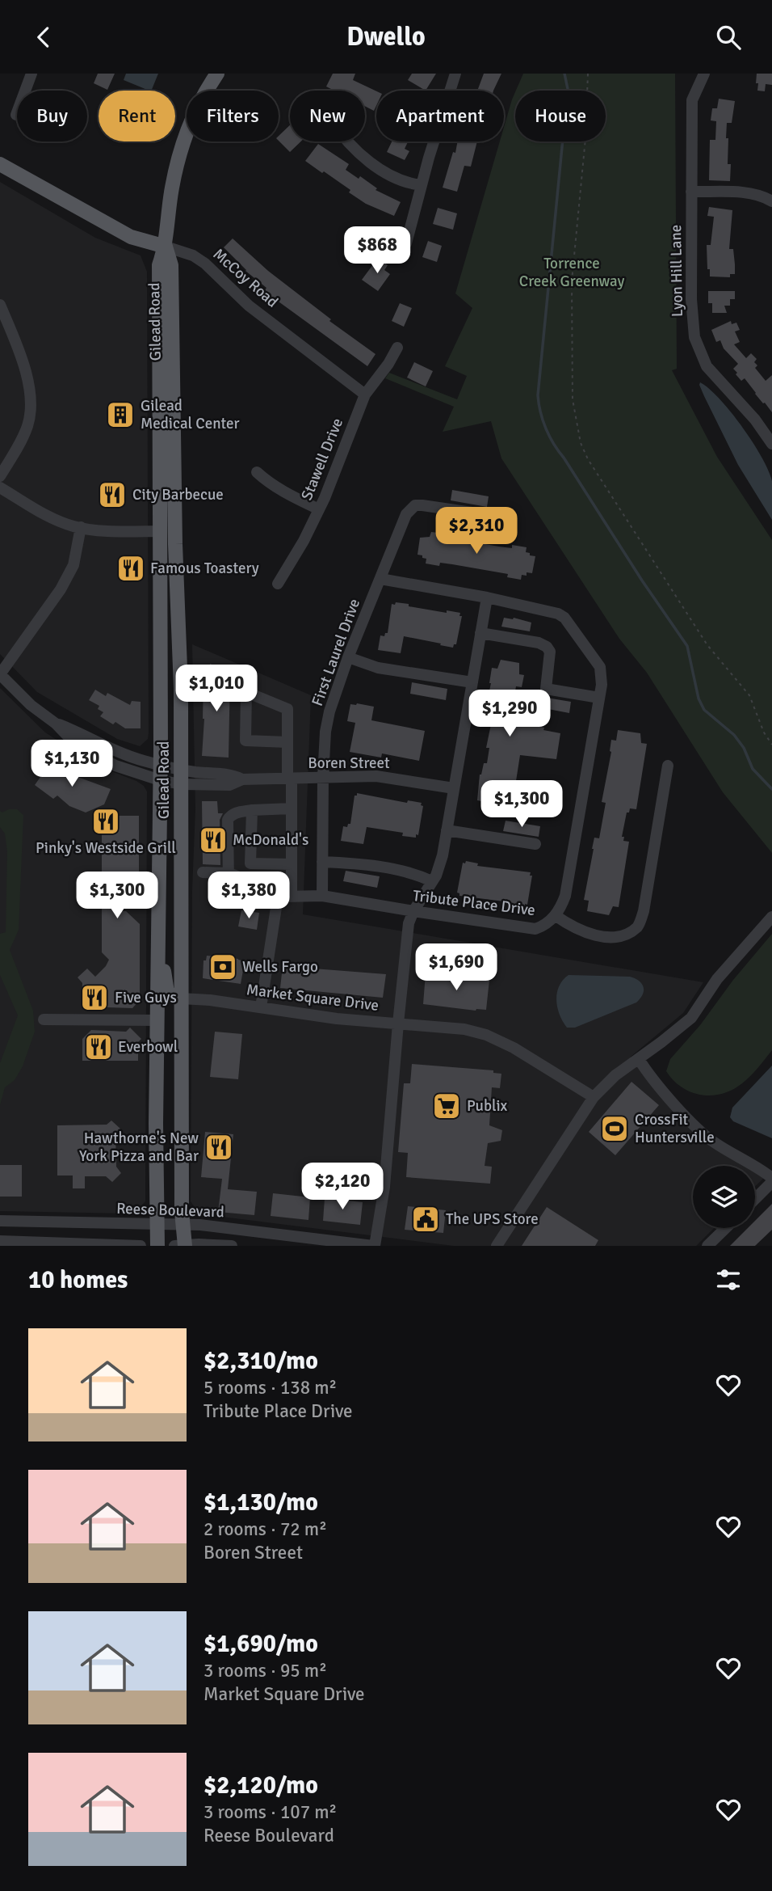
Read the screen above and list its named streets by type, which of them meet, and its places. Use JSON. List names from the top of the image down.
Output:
{
  "streets": {
    "main road": ["McCoy Road", "Gilead Road"],
    "street": [
      "Lyon Hill Lane",
      "Stawell Drive",
      "First Laurel Drive",
      "Boren Street",
      "Tribute Place Drive",
      "Market Square Drive",
      "Reese Boulevard"
    ]
  },
  "crossings": [
    ["McCoy Road", "Gilead Road"],
    ["McCoy Road", "Stawell Drive"],
    ["Gilead Road", "Boren Street"],
    ["Gilead Road", "Market Square Drive"],
    ["Gilead Road", "Reese Boulevard"],
    ["First Laurel Drive", "Boren Street"],
    ["First Laurel Drive", "Tribute Place Drive"]
  ],
  "parks": ["Torrence Creek Greenway"],
  "places": {
    "building": ["Gilead Medical Center"],
    "restaurant": [
      "City Barbecue",
      "Famous Toastery",
      "Pinky's Westside Grill",
      "McDonald's",
      "Five Guys",
      "Everbowl",
      "Hawthorne's New York Pizza and Bar"
    ],
    "bank": ["Wells Fargo"],
    "supermarket": ["Publix"],
    "sports": ["CrossFit Huntersville"],
    "public building": ["The UPS Store"]
  },
  "page": {
    "header": "Dwello",
    "chip": [
      "Buy",
      "Rent",
      "Filters",
      "New",
      "Apartment",
      "House"
    ],
    "price": [
      "$868",
      "$2,310",
      "$1,010",
      "$1,290",
      "$1,130",
      "$1,300",
      "$1,300",
      "$1,380",
      "$1,690",
      "$2,120"
    ],
    "heading": "10 homes",
    "list": [
      {
        "name": "$2,310/mo",
        "note": "5 rooms · 138 m² · Tribute Place Drive"
      },
      {
        "name": "$1,130/mo",
        "note": "2 rooms · 72 m² · Boren Street"
      },
      {
        "name": "$1,690/mo",
        "note": "3 rooms · 95 m² · Market Square Drive"
      },
      {
        "name": "$2,120/mo",
        "note": "3 rooms · 107 m² · Reese Boulevard"
      }
    ]
  }
}
